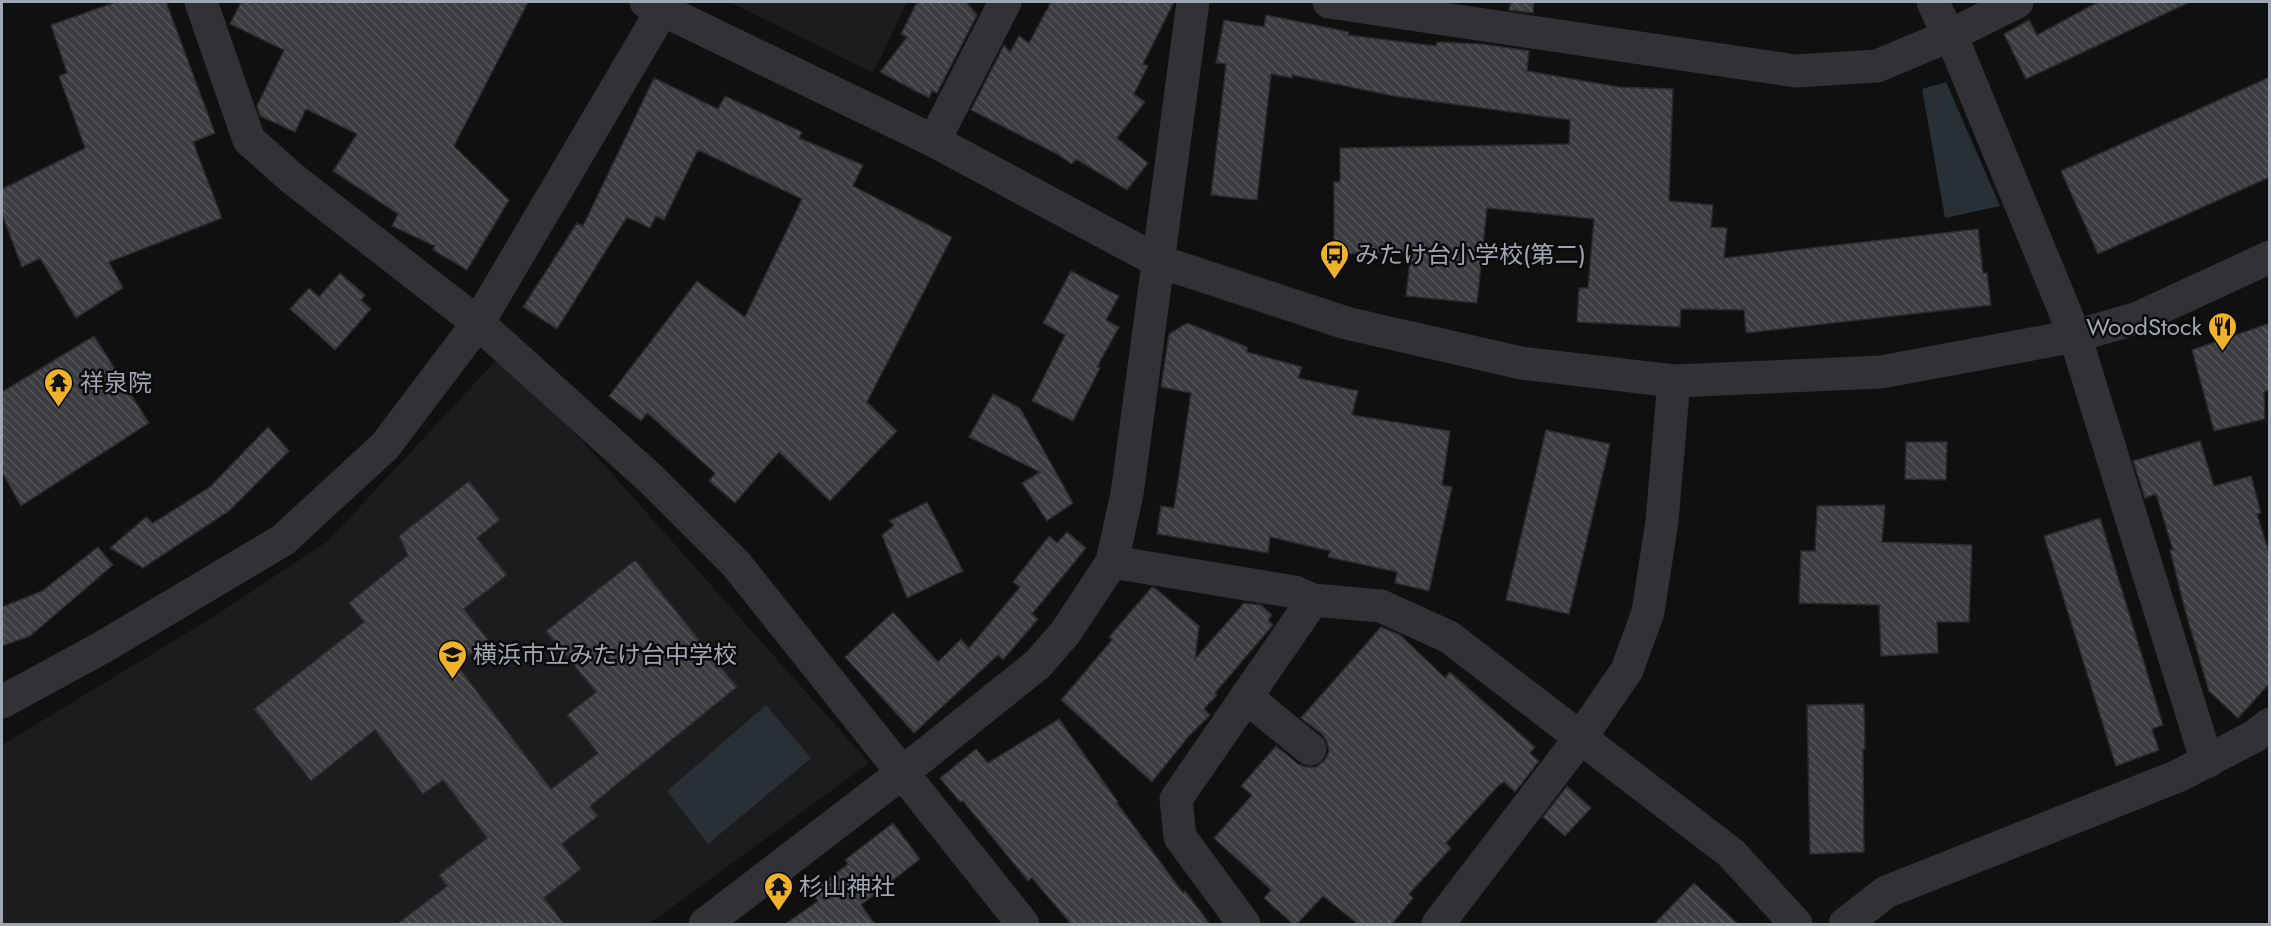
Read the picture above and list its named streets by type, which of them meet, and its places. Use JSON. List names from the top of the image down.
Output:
{
  "places": {
    "bus stop": ["みたけ台小学校(第二)"],
    "restaurant": ["WoodStock"],
    "temple": ["祥泉院", "杉山神社"],
    "school or university": ["横浜市立みたけ台中学校"]
  }
}
